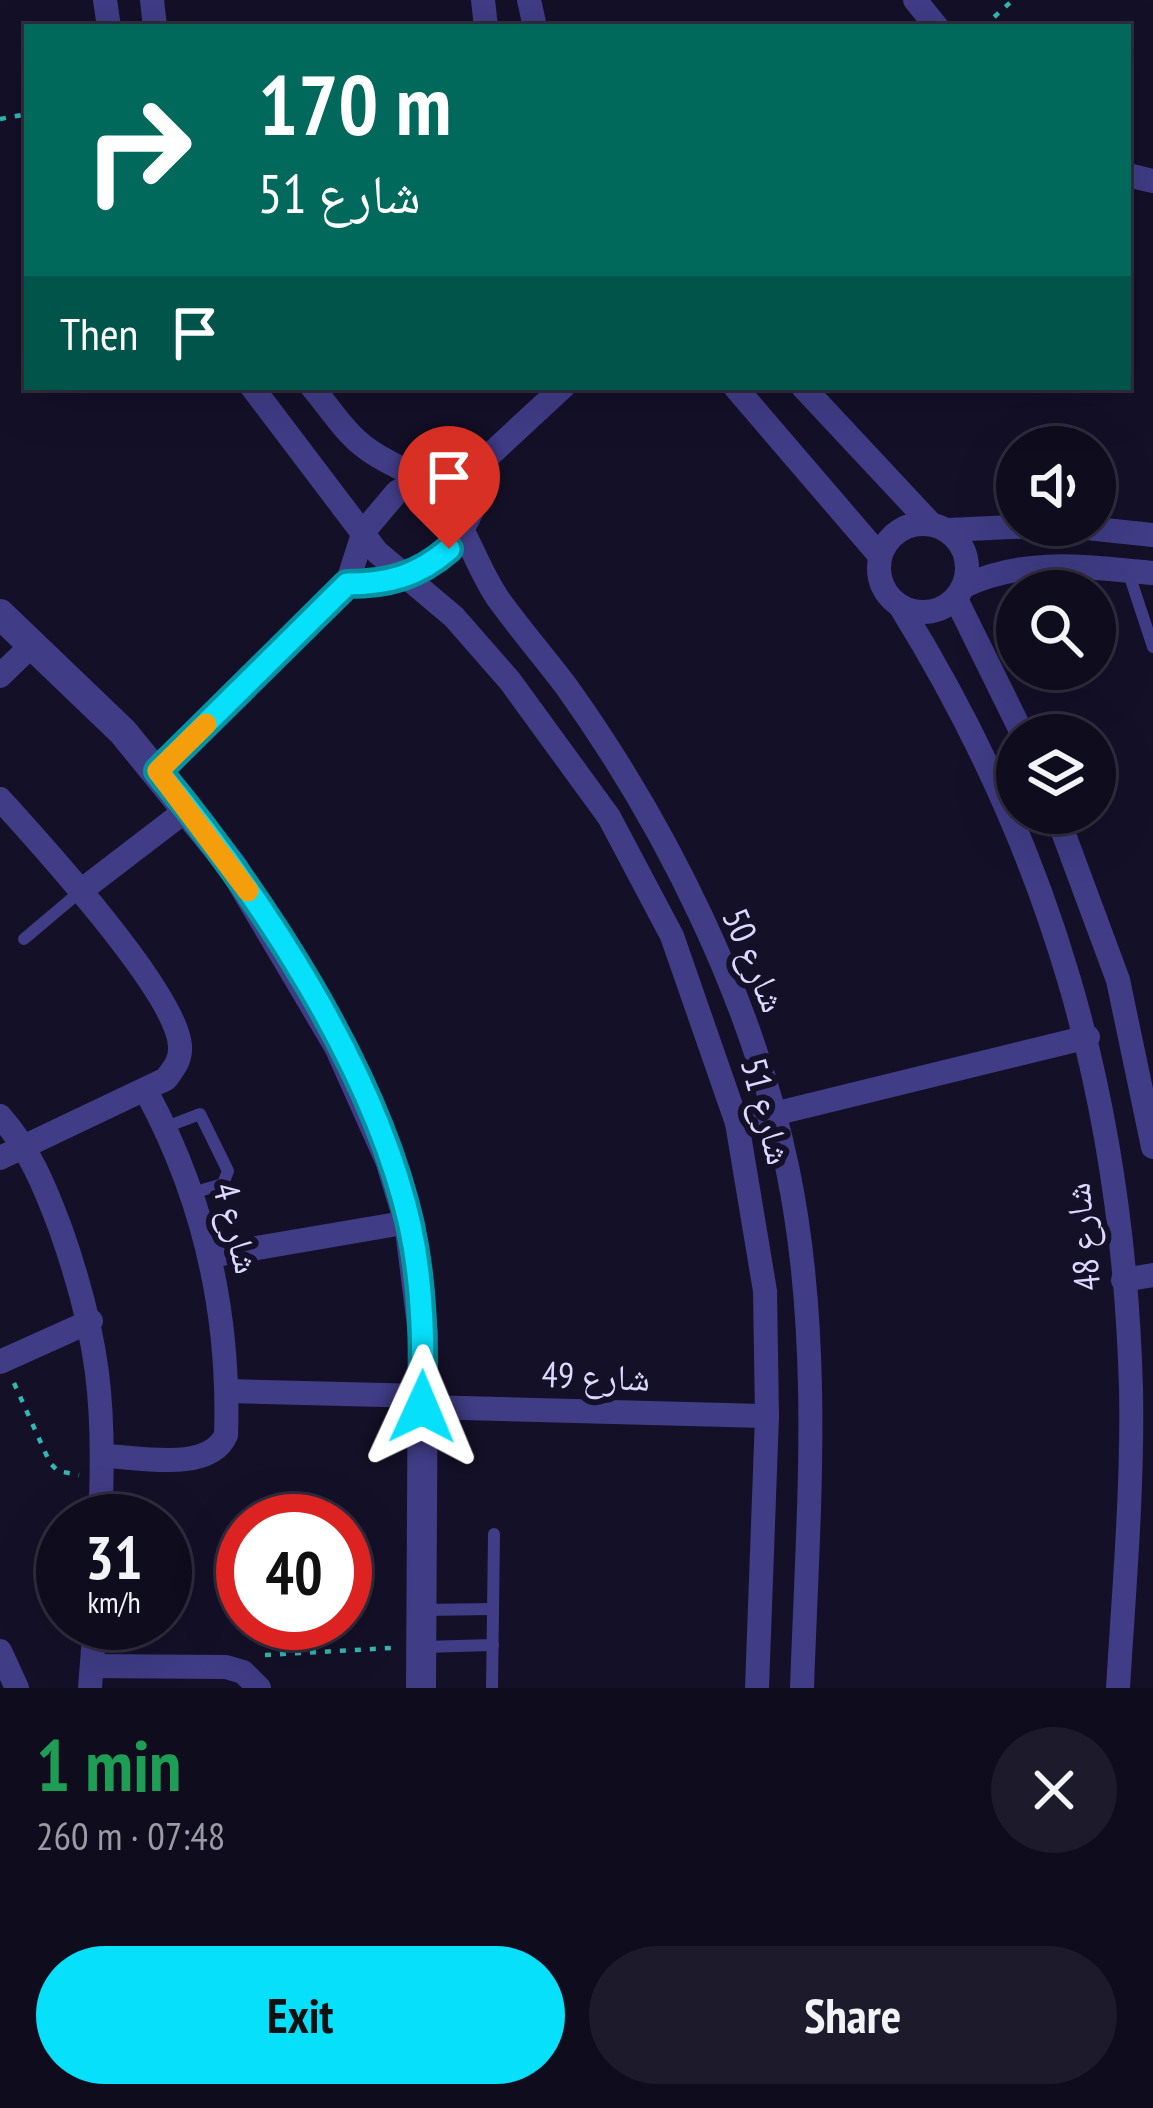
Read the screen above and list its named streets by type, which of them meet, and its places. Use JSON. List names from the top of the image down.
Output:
{
  "streets": {
    "street": [
      "شارع 50",
      "شارع 51",
      "شارع 4",
      "شارع 48",
      "شارع 49"
    ]
  },
  "crossings": [
    ["شارع 50", "شارع 51"],
    ["شارع 51", "شارع 49"]
  ],
  "page": {
    "turn": ["170 m", "شارع 51"],
    "then": "Then",
    "speed": "31 km/h",
    "limit": "40",
    "heading": ["1 min", "260 m · 07:48"],
    "buttons": ["Exit", "Share"]
  }
}
